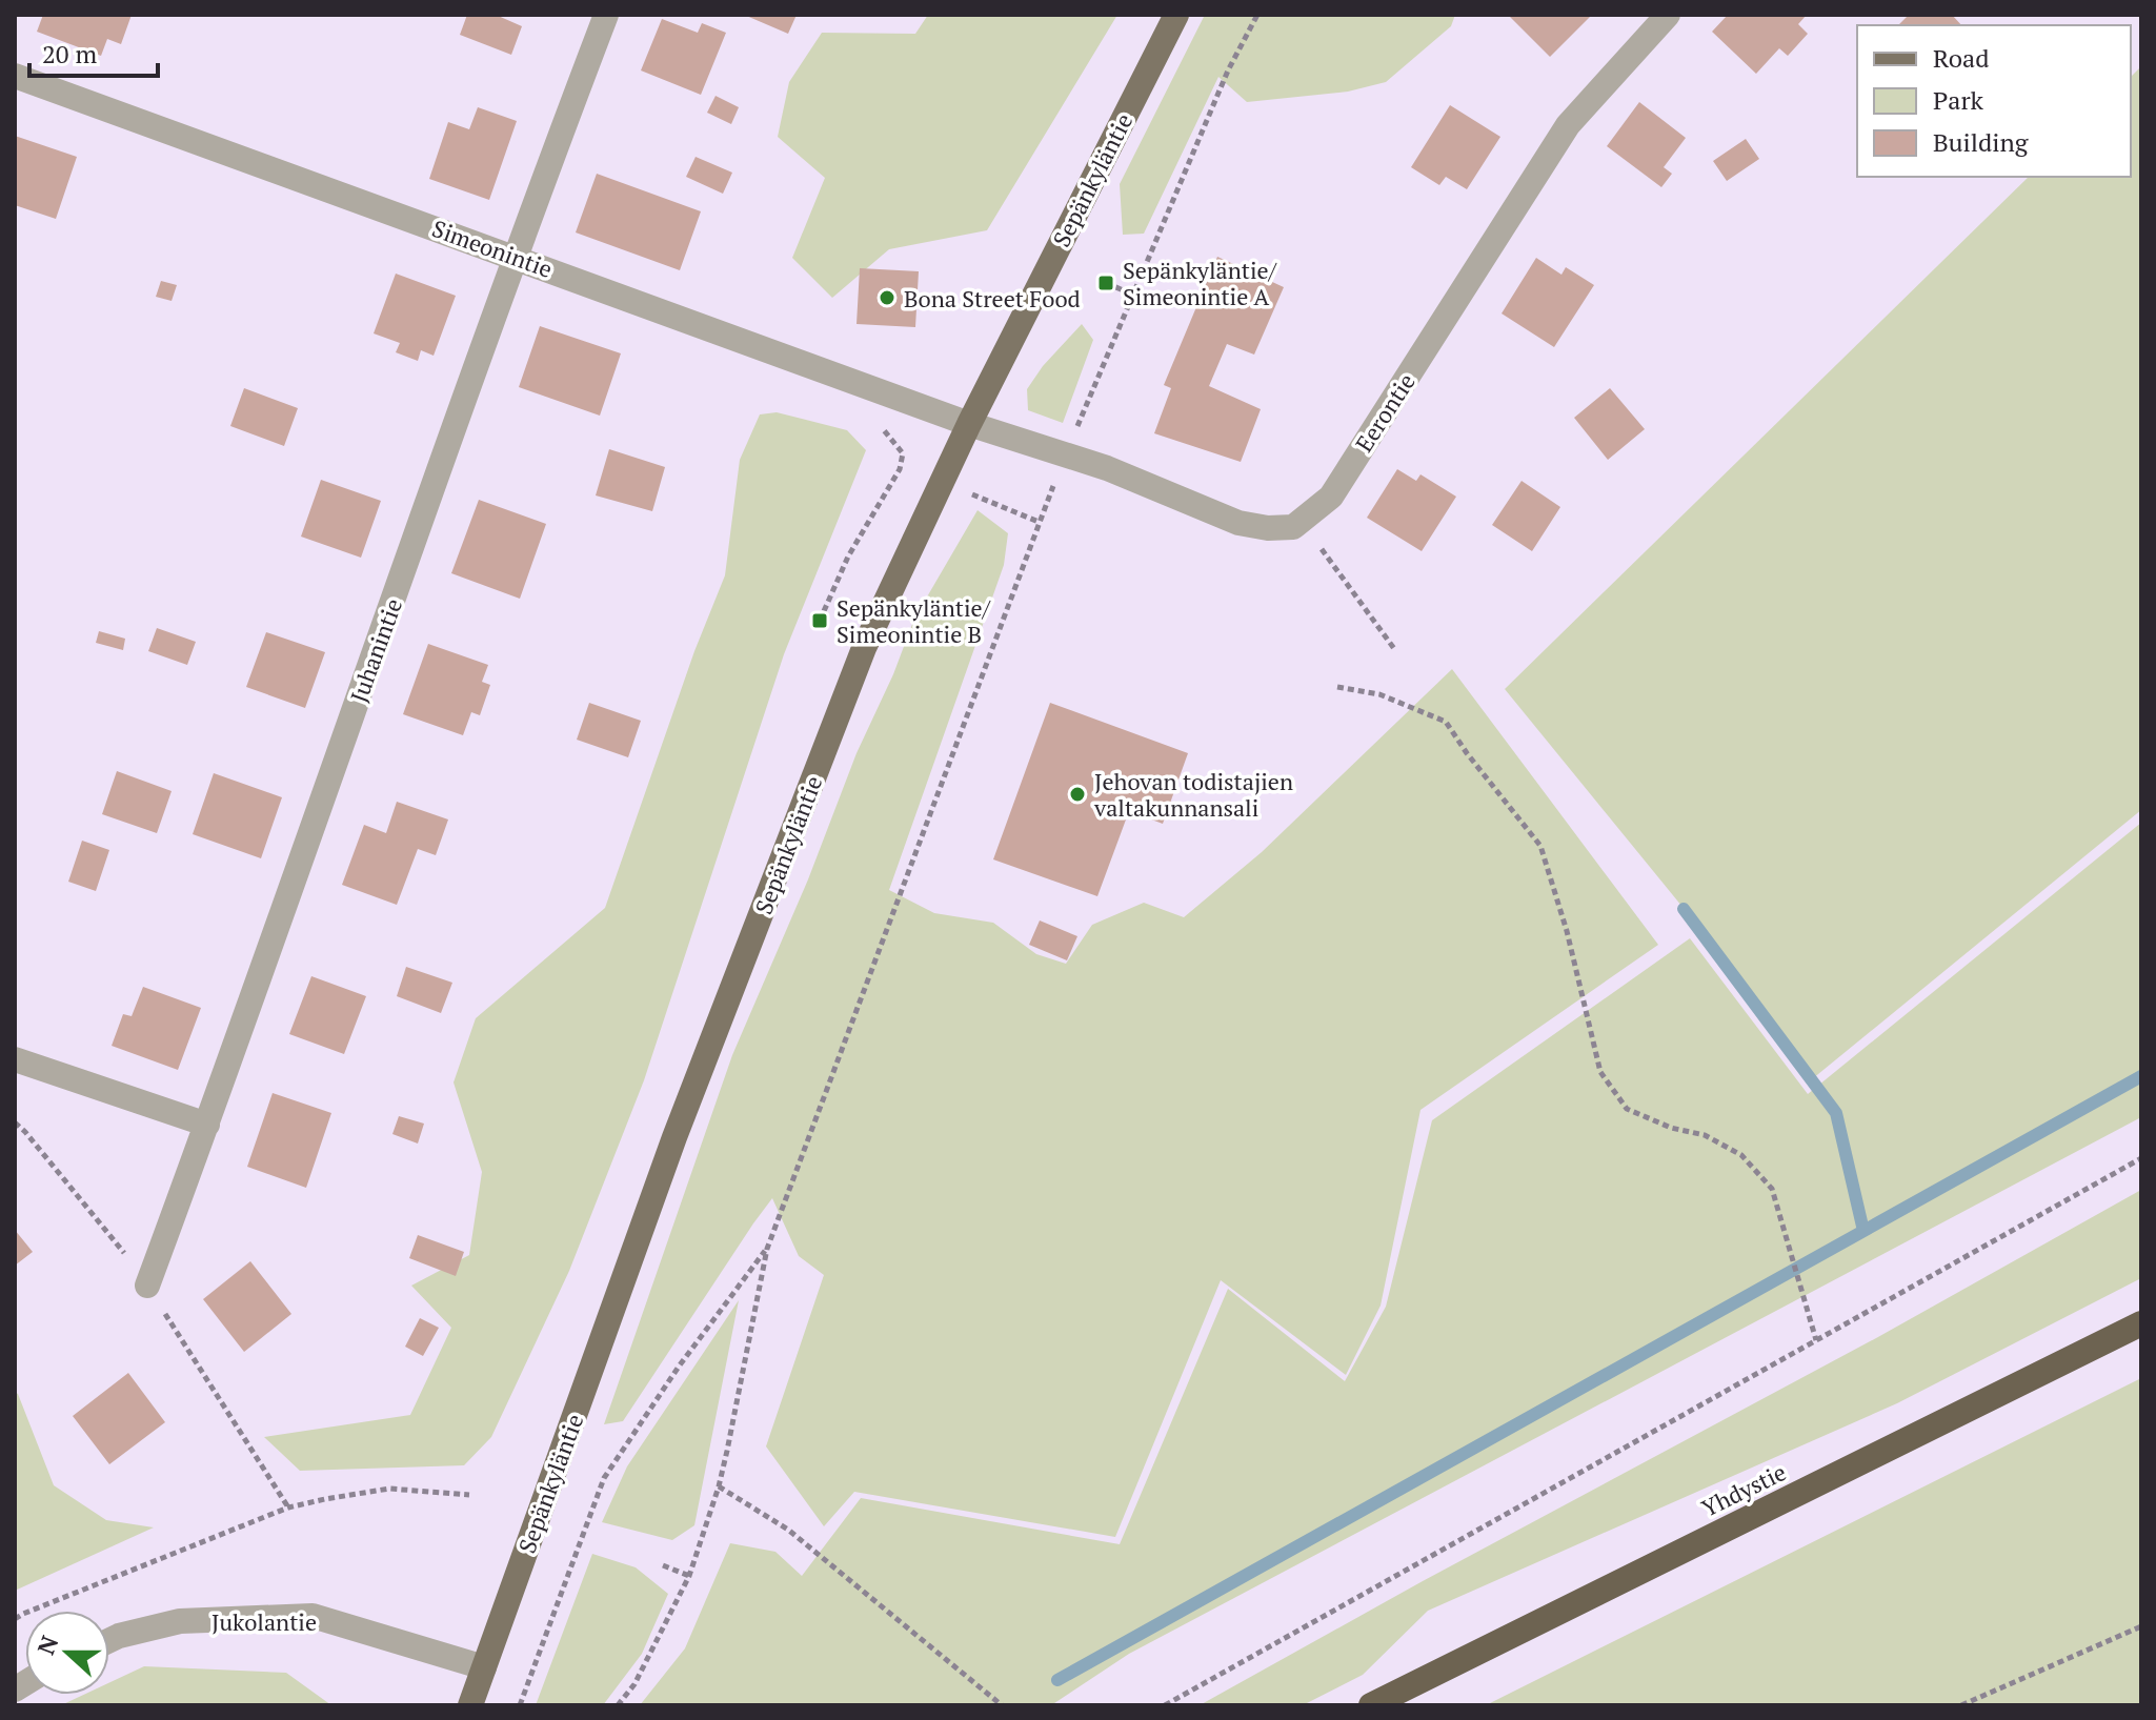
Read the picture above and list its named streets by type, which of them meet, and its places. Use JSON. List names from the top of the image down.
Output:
{
  "streets": {
    "highway": ["Yhdystie"],
    "main road": ["Sepänkyläntie"],
    "street": [
      "Simeonintie",
      "Eerontie",
      "Juhanintie",
      "Jukolantie"
    ]
  },
  "crossings": [
    ["Sepänkyläntie", "Simeonintie"],
    ["Sepänkyläntie", "Jukolantie"],
    ["Simeonintie", "Juhanintie"]
  ],
  "places": {
    "transit": ["Sepänkyläntie/ Simeonintie A", "Sepänkyläntie/ Simeonintie B"],
    "other": ["Bona Street Food", "Jehovan todistajien valtakunnansali"]
  },
  "legend": ["Road", "Park", "Building"],
  "scale_bar": "20 m",
  "north": "left"
}
